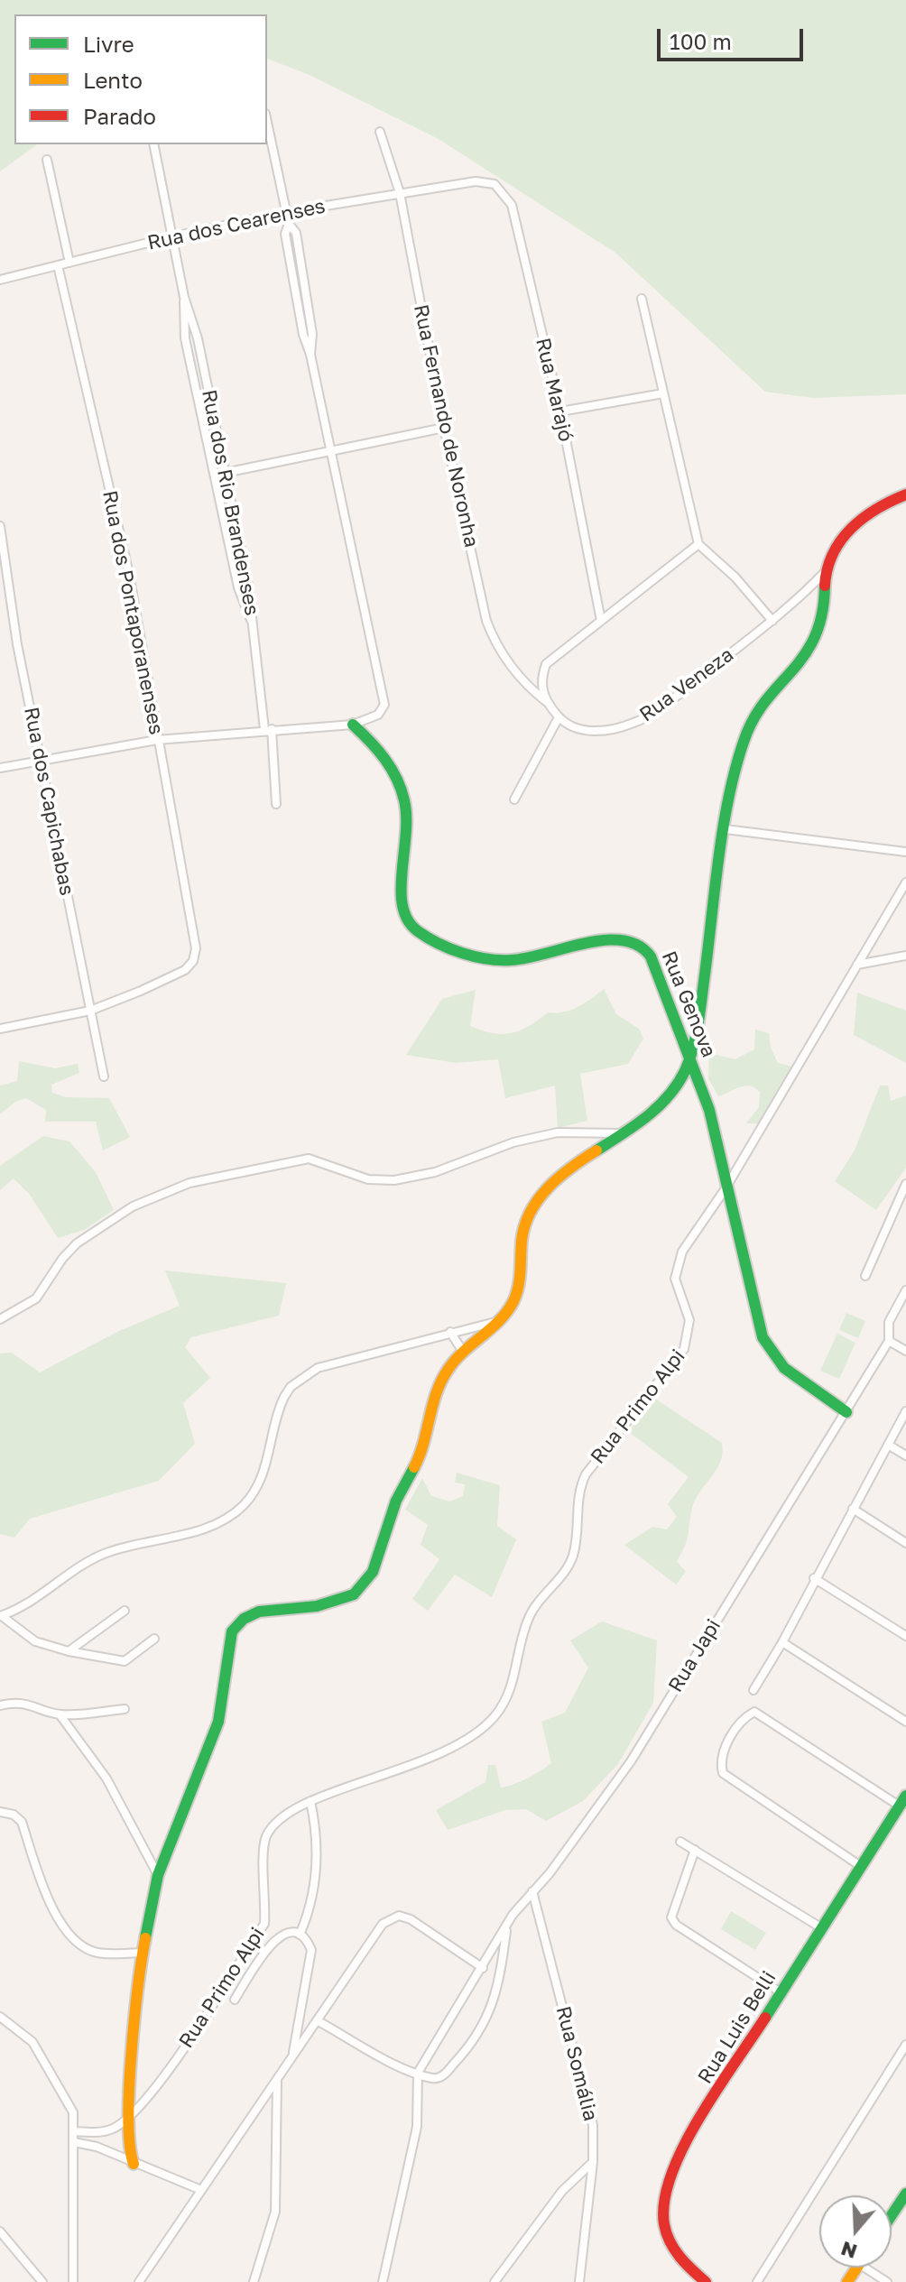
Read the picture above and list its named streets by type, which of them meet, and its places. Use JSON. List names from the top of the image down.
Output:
{
  "streets": {
    "street": [
      "Rua dos Cearenses",
      "Rua Marajó",
      "Rua Fernando de Noronha",
      "Rua dos Rio Brandenses",
      "Rua dos Pontaporanenses",
      "Rua Veneza",
      "Rua dos Capichabas",
      "Rua Genova",
      "Rua Primo Alpi",
      "Rua Japi",
      "Rua Luis Belli",
      "Rua Somália"
    ]
  },
  "crossings": [
    ["Rua dos Cearenses", "Rua Marajó"],
    ["Rua dos Cearenses", "Rua Fernando de Noronha"],
    ["Rua dos Cearenses", "Rua dos Pontaporanenses"],
    ["Rua dos Pontaporanenses", "Rua dos Capichabas"],
    ["Rua Genova", "Rua Primo Alpi"],
    ["Rua Genova", "Rua Japi"],
    ["Rua Japi", "Rua Somália"]
  ],
  "legend": ["Livre", "Lento", "Parado"],
  "scale_bar": "100 m",
  "north": "bottom"
}
